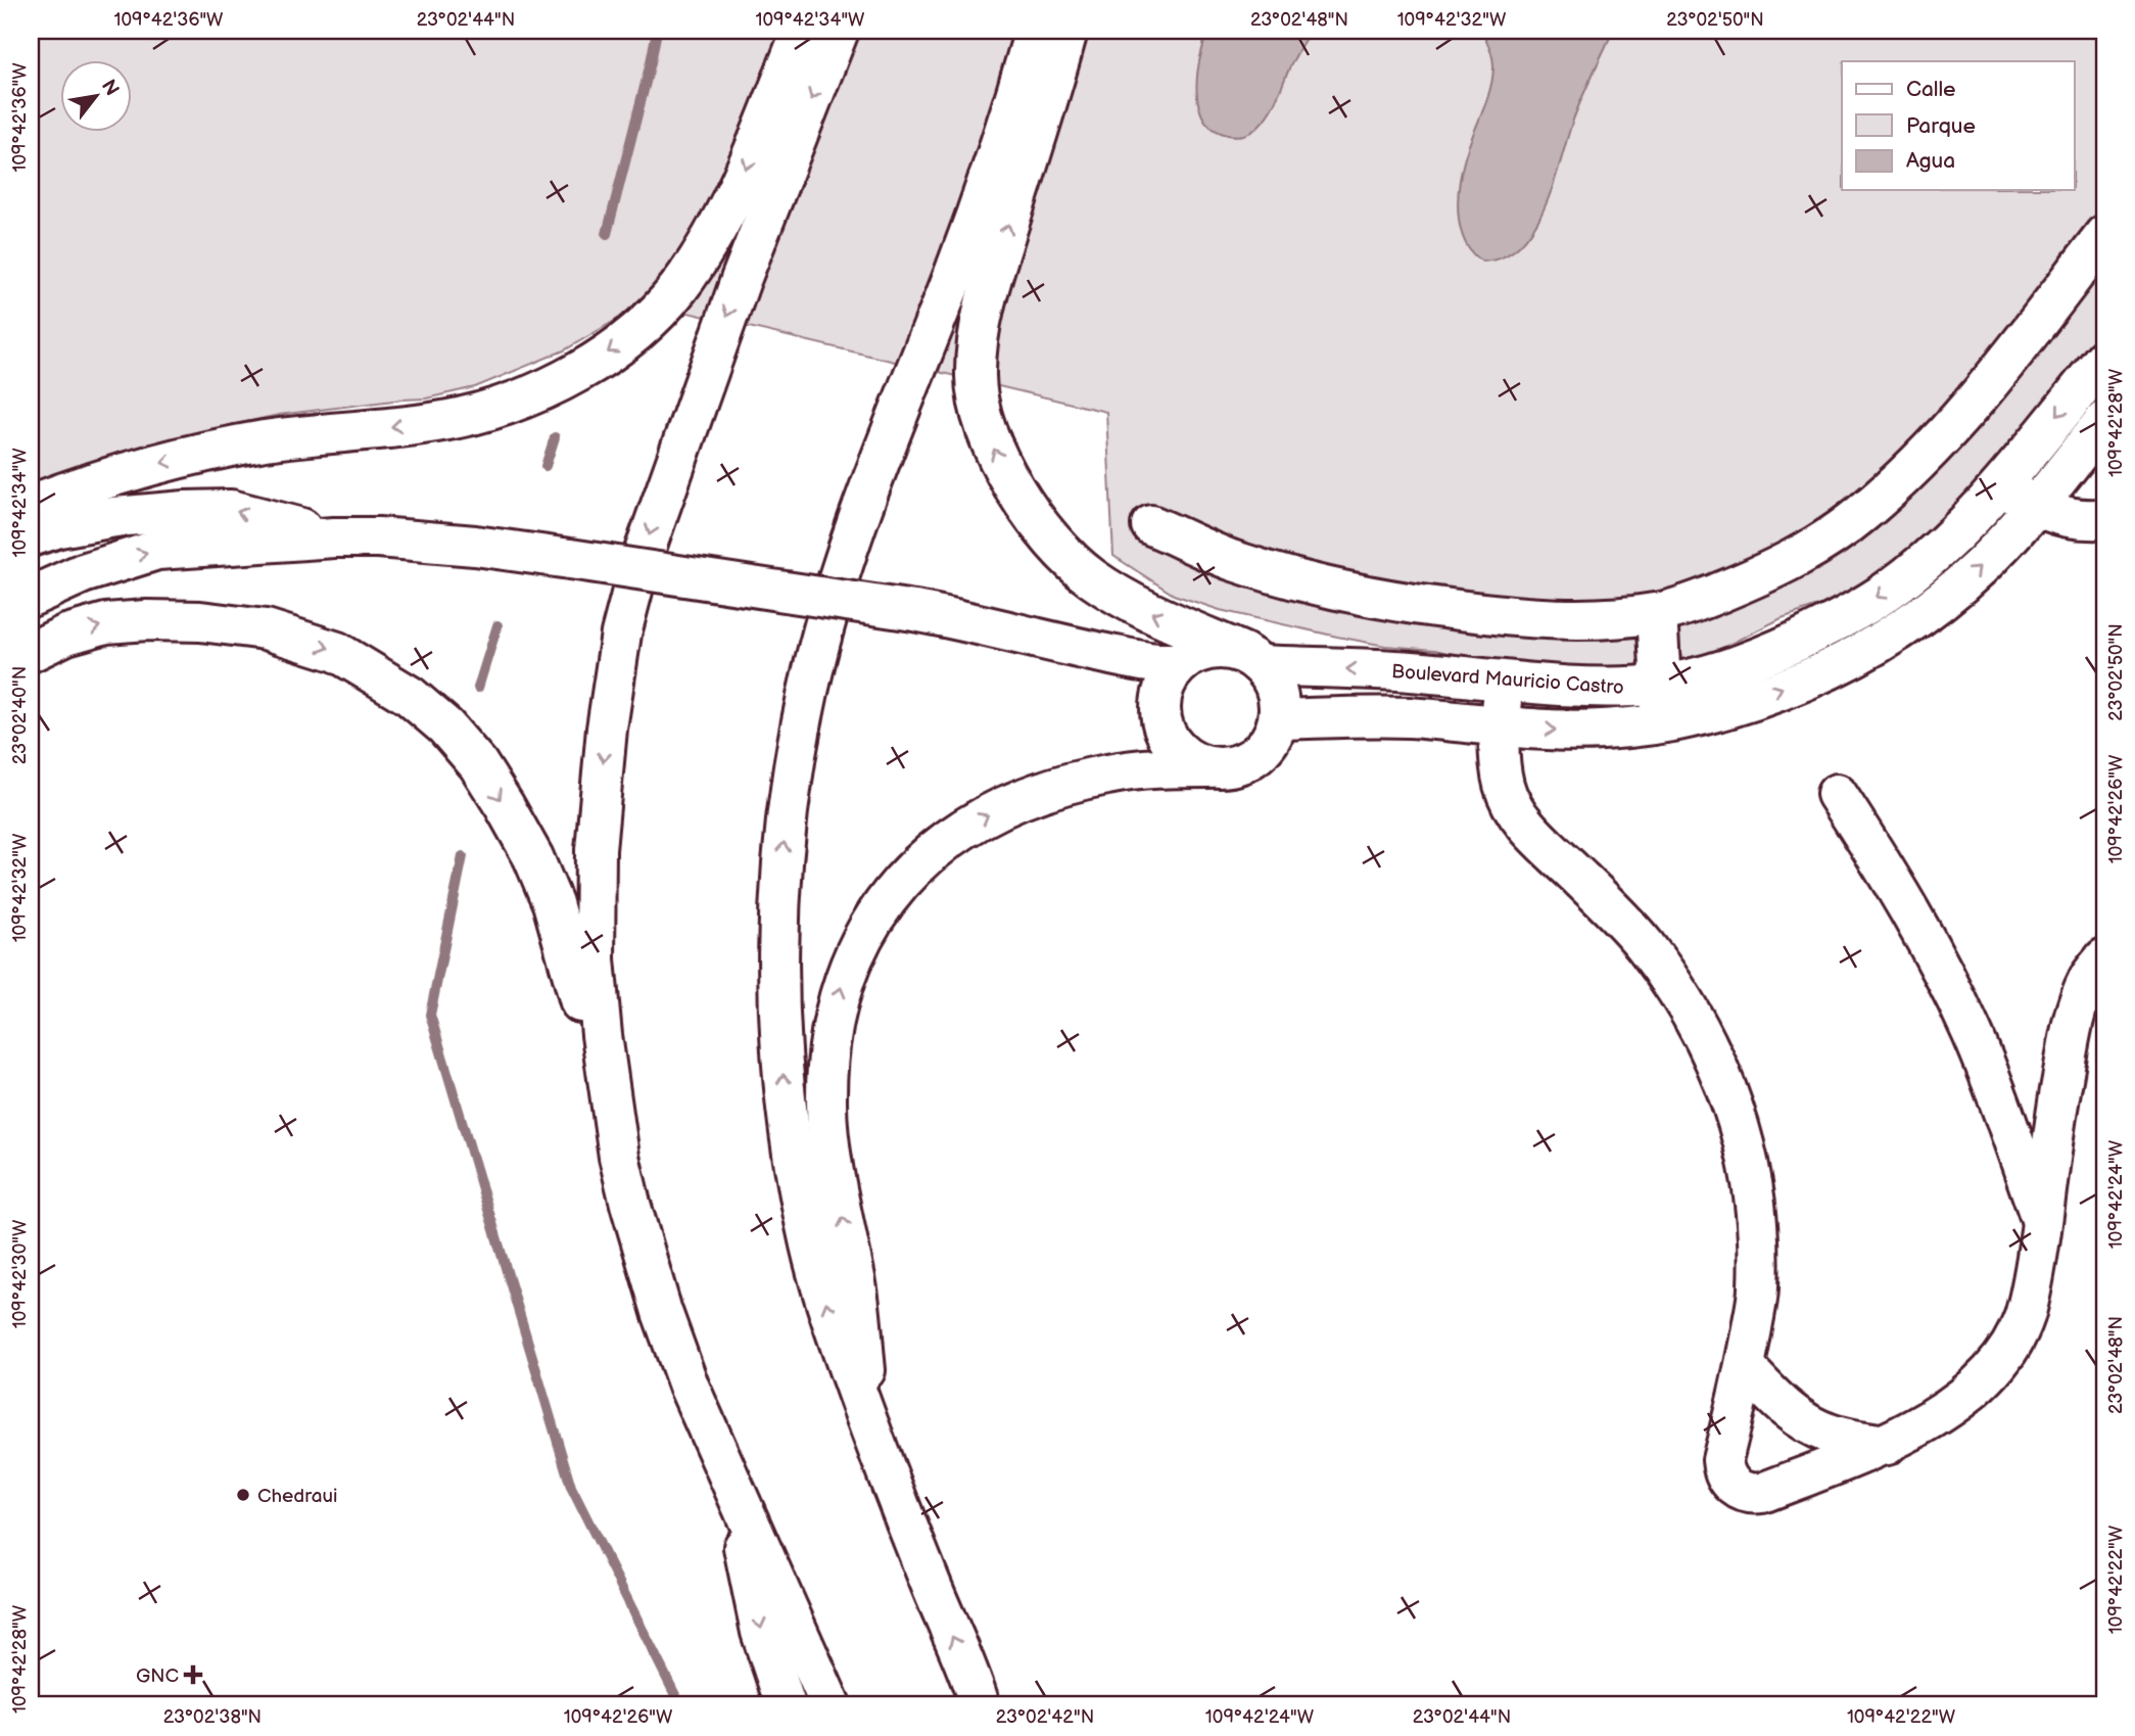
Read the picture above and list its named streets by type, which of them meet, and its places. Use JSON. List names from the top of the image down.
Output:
{
  "streets": {
    "main road": ["Boulevard Mauricio Castro"]
  },
  "places": {
    "other": ["Chedraui"],
    "health": ["GNC"]
  },
  "legend": ["Calle", "Parque", "Agua"],
  "north": "top right",
  "coordinates": [
    "109°42'36\"W",
    "23°02'44\"N",
    "109°42'34\"W",
    "23°02'48\"N",
    "109°42'32\"W",
    "23°02'50\"N",
    "109°42'28\"W",
    "23°02'40\"N",
    "109°42'26\"W",
    "109°42'24\"W",
    "109°42'30\"W",
    "109°42'22\"W",
    "23°02'38\"N",
    "23°02'42\"N"
  ]
}
